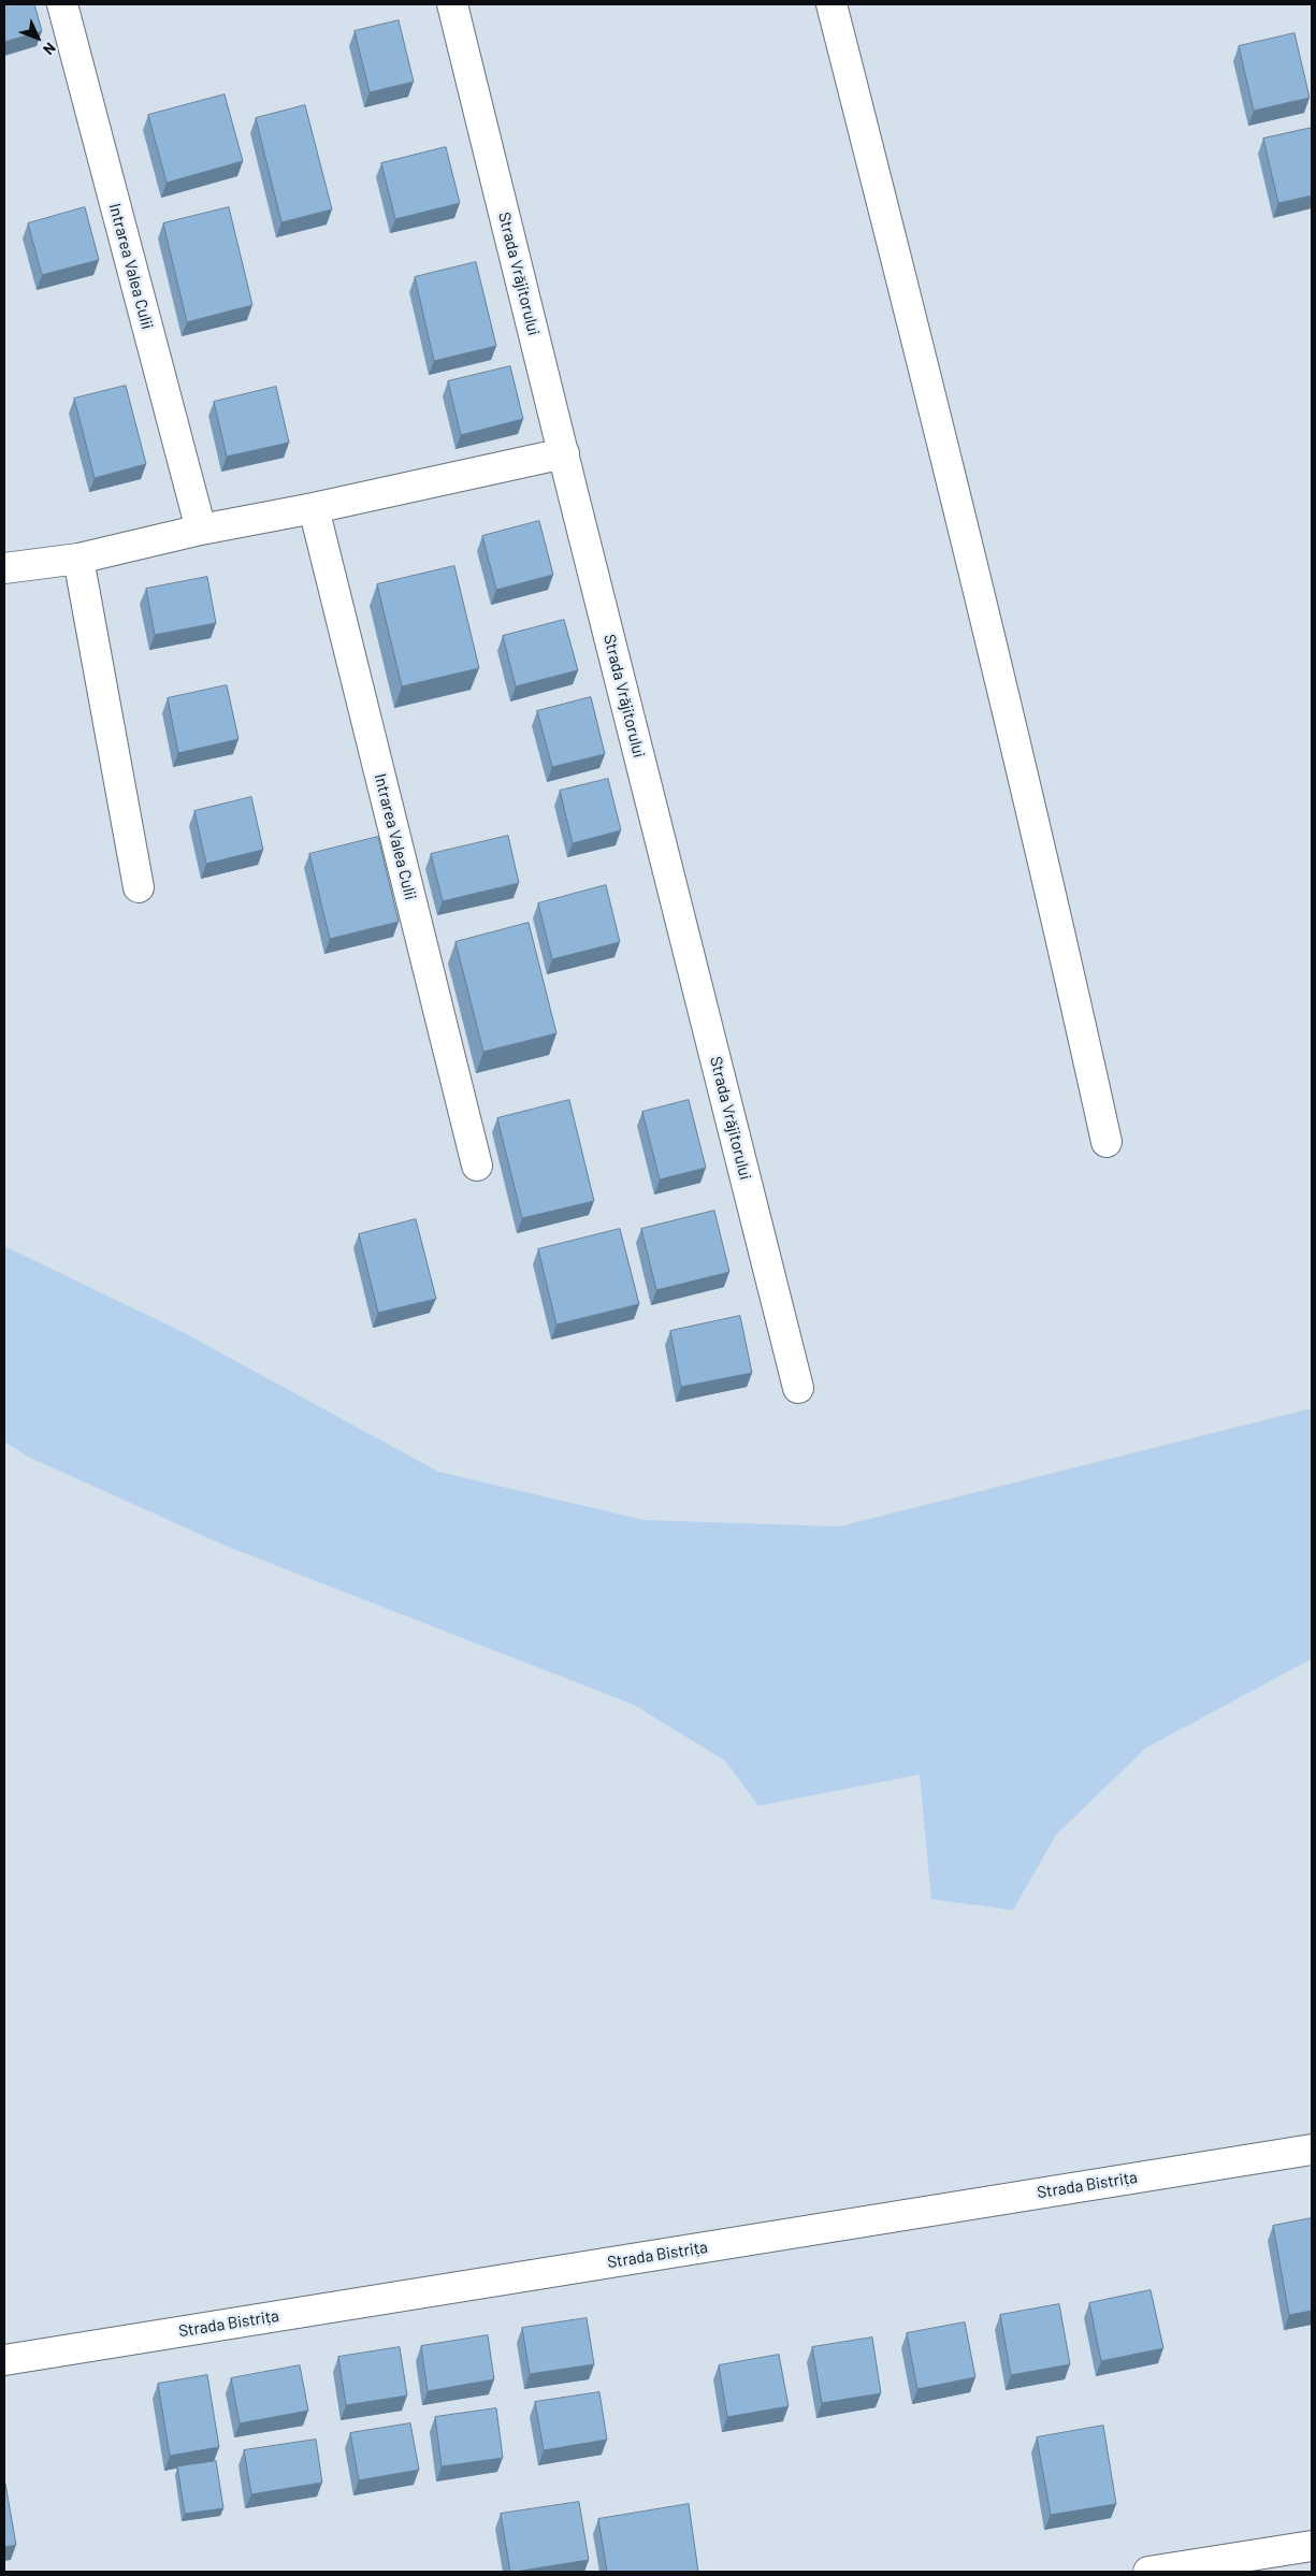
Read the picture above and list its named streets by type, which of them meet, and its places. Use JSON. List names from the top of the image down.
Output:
{
  "streets": {
    "street": ["Intrarea Valea Culii", "Strada Vrăjitorului", "Strada Bistrița"]
  },
  "north": "bottom right"
}
